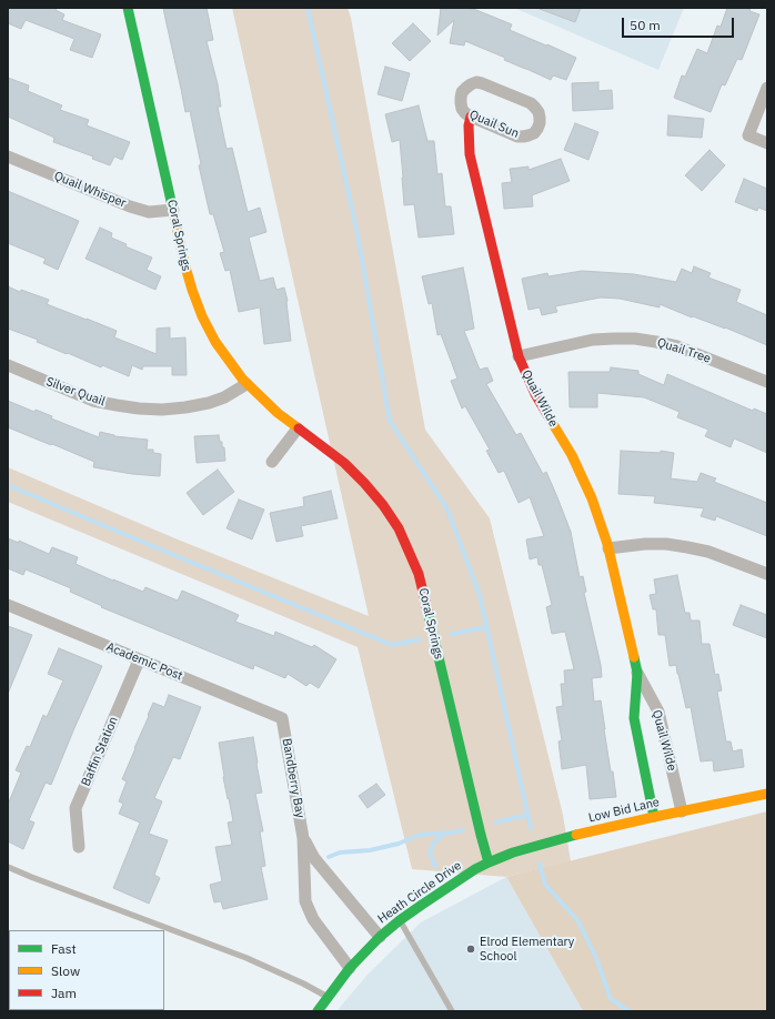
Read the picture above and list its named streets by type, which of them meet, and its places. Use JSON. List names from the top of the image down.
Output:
{
  "streets": {
    "street": [
      "Quail Sun",
      "Quail Whisper",
      "Coral Springs",
      "Quail Tree",
      "Silver Quail",
      "Quail Wilde",
      "Academic Post",
      "Baffin Station",
      "Bandberry Bay",
      "Low Bid Lane",
      "Heath Circle Drive"
    ]
  },
  "crossings": [
    ["Quail Sun", "Quail Wilde"],
    ["Quail Whisper", "Coral Springs"],
    ["Coral Springs", "Silver Quail"],
    ["Coral Springs", "Low Bid Lane"],
    ["Coral Springs", "Heath Circle Drive"],
    ["Quail Tree", "Quail Wilde"],
    ["Quail Wilde", "Low Bid Lane"],
    ["Academic Post", "Baffin Station"],
    ["Academic Post", "Bandberry Bay"],
    ["Bandberry Bay", "Heath Circle Drive"],
    ["Low Bid Lane", "Heath Circle Drive"]
  ],
  "places": ["Elrod Elementary School"],
  "legend": ["Fast", "Slow", "Jam"],
  "scale_bar": "50 m"
}
